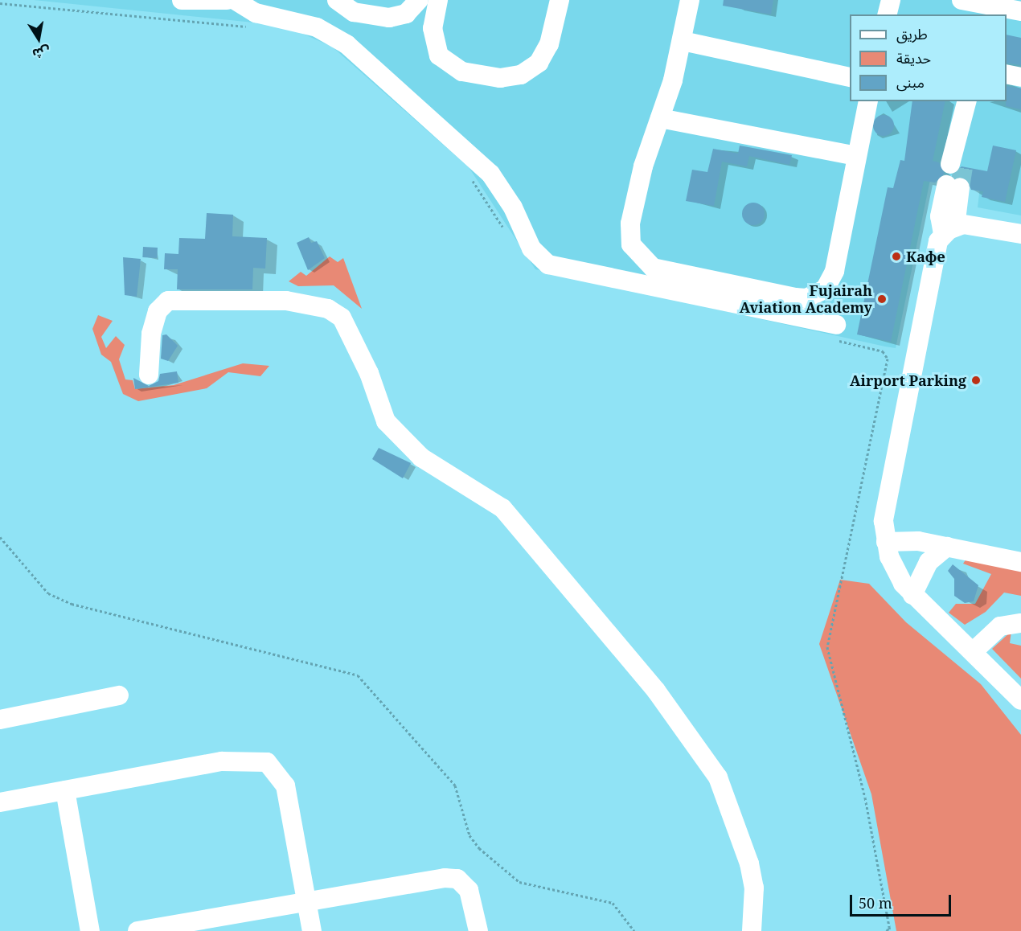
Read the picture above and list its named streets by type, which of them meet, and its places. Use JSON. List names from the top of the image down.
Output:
{
  "places": ["Кафе", "Fujairah Aviation Academy", "Airport Parking"],
  "legend": ["طريق", "حديقة", "مبنى"],
  "scale_bar": "50 m",
  "north": "bottom"
}
